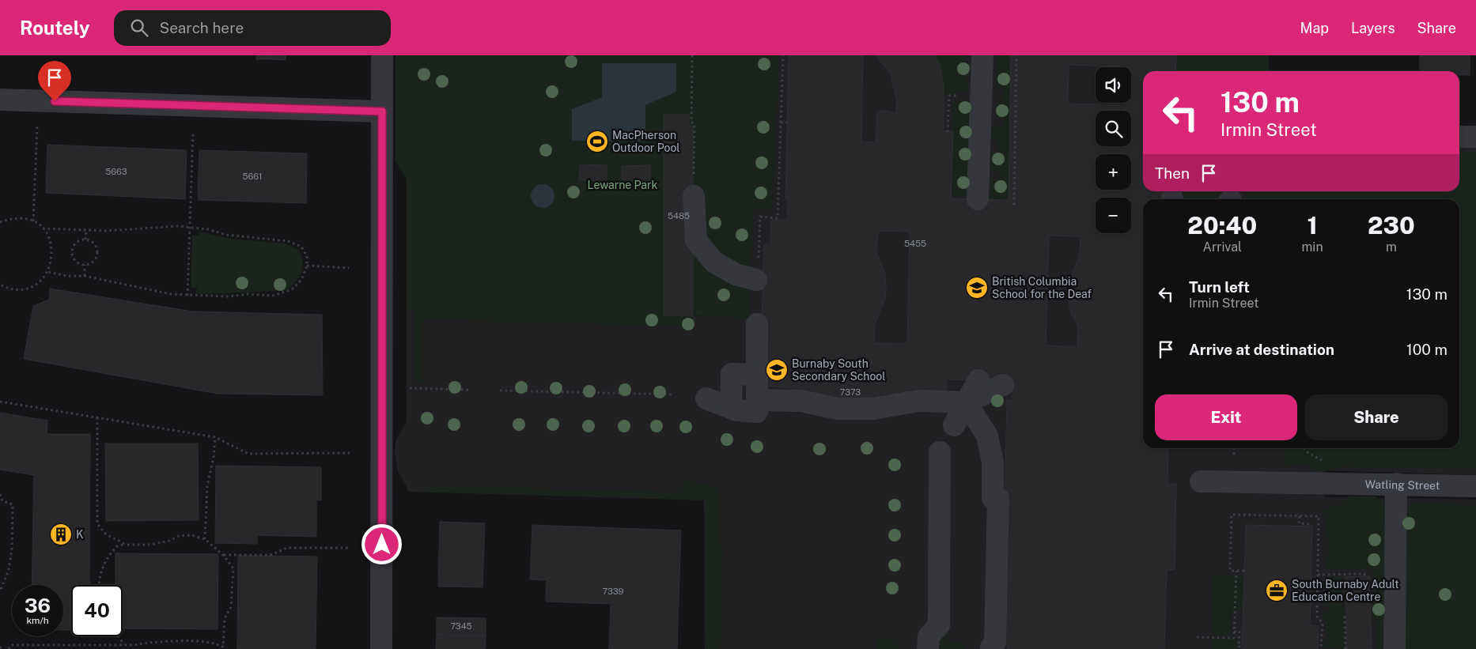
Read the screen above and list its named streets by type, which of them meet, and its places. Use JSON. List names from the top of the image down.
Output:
{
  "streets": {
    "street": ["Watling Street"]
  },
  "parks": ["Lewarne Park"],
  "places": {
    "sports": ["MacPherson Outdoor Pool"],
    "school or university": ["British Columbia School for the Deaf", "Burnaby South Secondary School"],
    "building": ["K"],
    "office": ["South Burnaby Adult Education Centre"]
  },
  "house_numbers": [
    "5663",
    "5661",
    "5485",
    "5455",
    "7373",
    "7339",
    "7345"
  ],
  "page": {
    "header": "Routely",
    "search": "Search here",
    "nav": ["Map", "Layers", "Share"],
    "map_buttons": ["+", "−"],
    "turn": ["130 m", "Irmin Street"],
    "then": "Then",
    "eta": [
      "20:40",
      "Arrival",
      "1",
      "min",
      "230",
      "m"
    ],
    "list": [
      {
        "name": "Turn left",
        "note": "Irmin Street",
        "value": "130 m"
      },
      {
        "name": "Arrive at destination",
        "value": "100 m"
      }
    ],
    "buttons": ["Exit", "Share"],
    "speed": "36 km/h",
    "limit": "40"
  }
}
